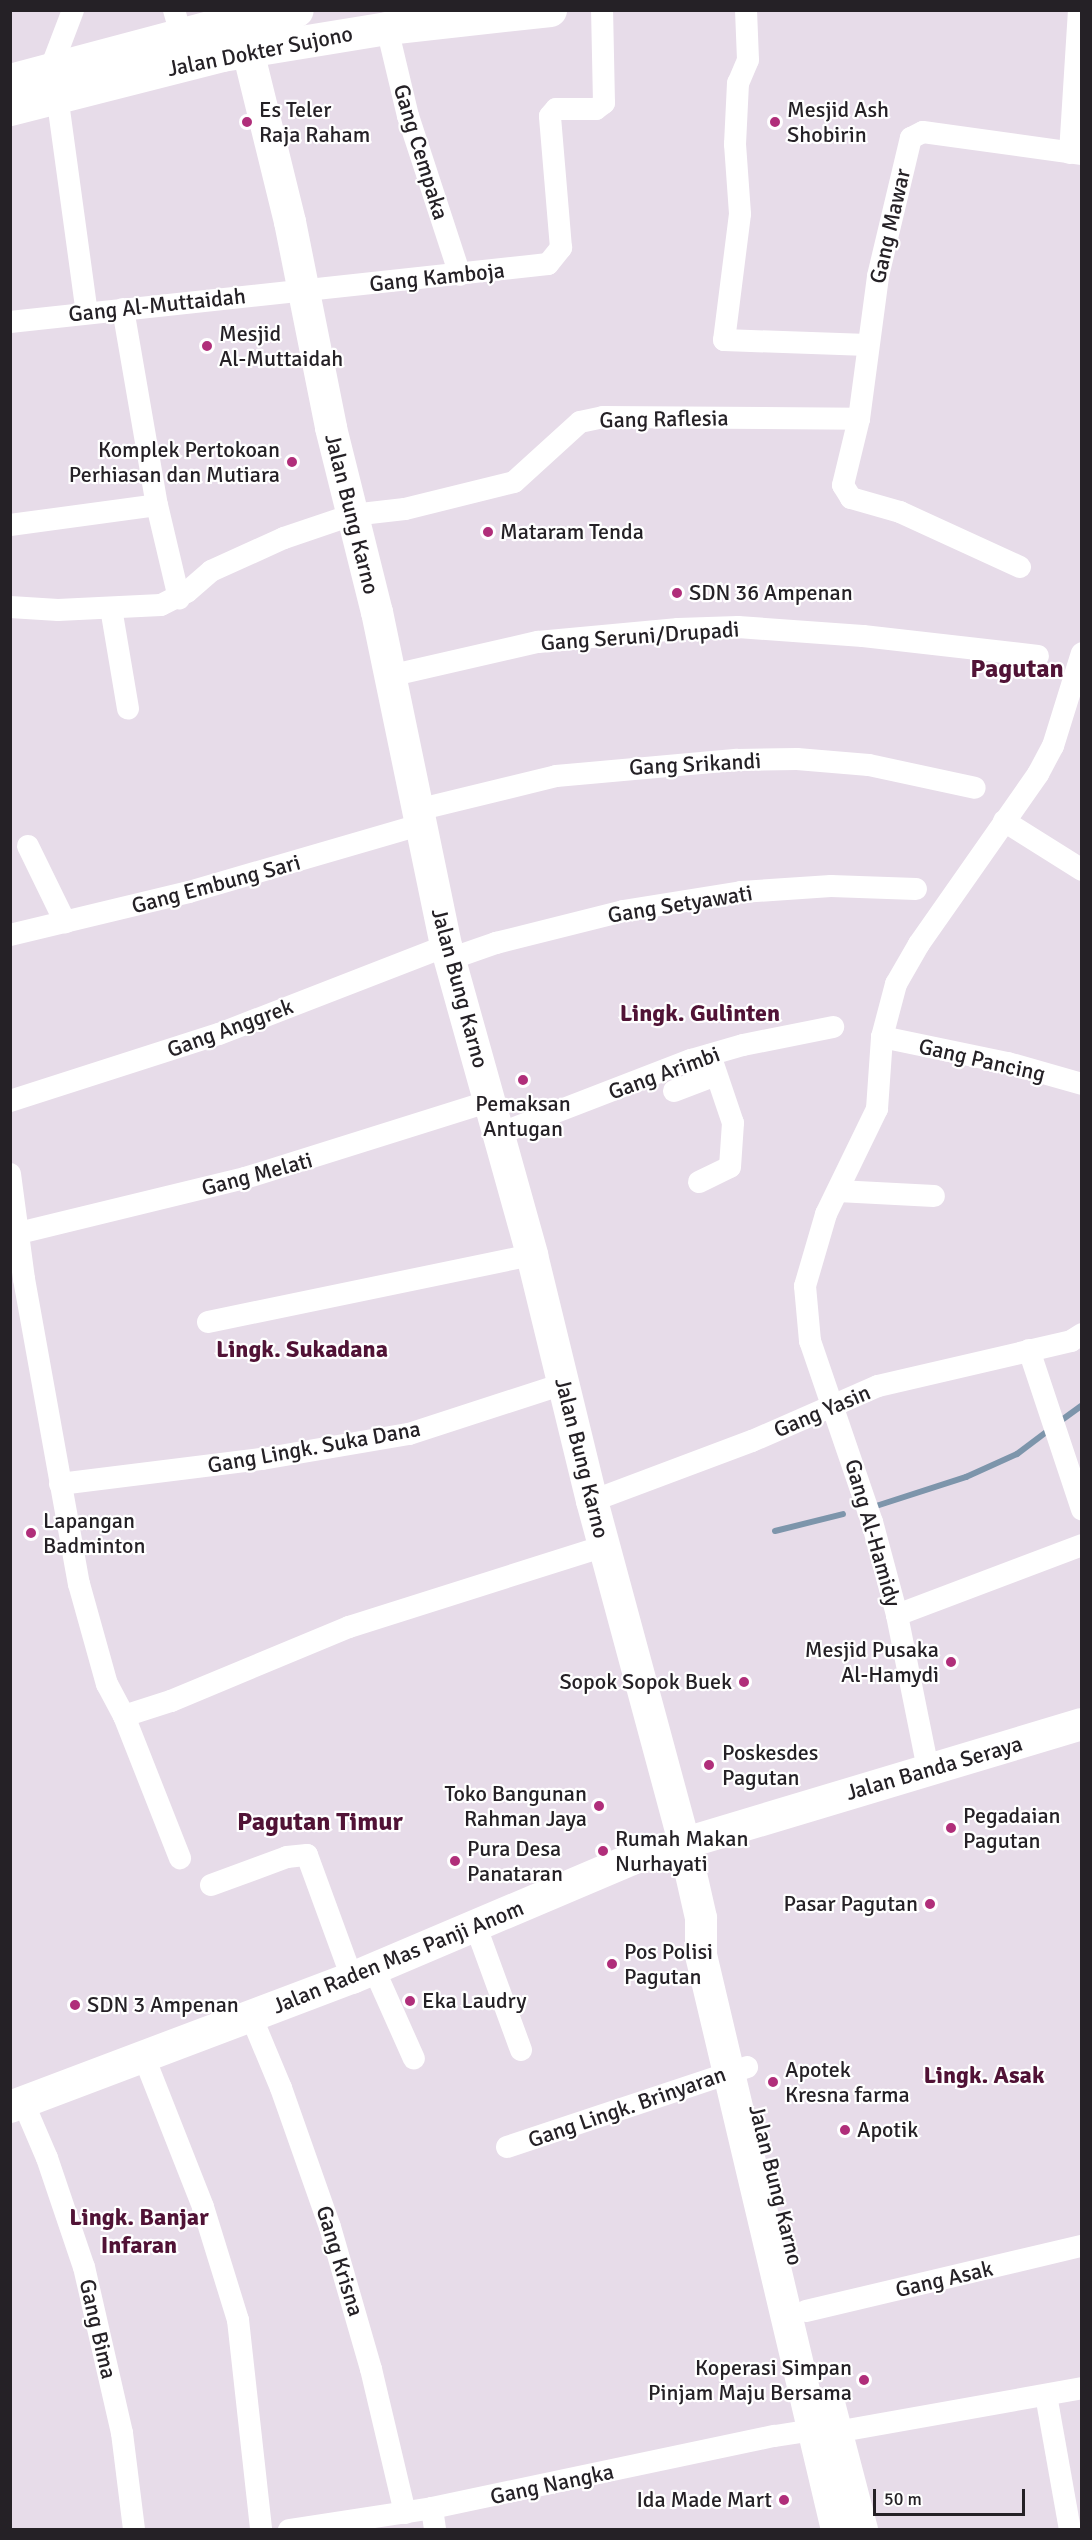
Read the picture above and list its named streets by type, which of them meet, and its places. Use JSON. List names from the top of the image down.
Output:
{
  "streets": {
    "highway": ["Jalan Dokter Sujono"],
    "main road": ["Jalan Bung Karno", "Jalan Banda Seraya", "Jalan Raden Mas Panji Anom"],
    "street": [
      "Gang Cempaka",
      "Gang Mawar",
      "Gang Kamboja",
      "Gang Al-Muttaidah",
      "Gang Raflesia",
      "Gang Seruni/Drupadi",
      "Gang Srikandi",
      "Gang Embung Sari",
      "Gang Setyawati",
      "Gang Anggrek",
      "Gang Pancing",
      "Gang Arimbi",
      "Gang Melati",
      "Gang Yasin",
      "Gang Lingk. Suka Dana",
      "Gang Al-Hamidy",
      "Gang Lingk. Brinyaran",
      "Gang Krisna",
      "Gang Asak",
      "Gang Bima",
      "Gang Nangka"
    ]
  },
  "crossings": [
    ["Jalan Dokter Sujono", "Gang Cempaka"],
    ["Jalan Dokter Sujono", "Jalan Bung Karno"],
    ["Gang Cempaka", "Gang Kamboja"],
    ["Gang Mawar", "Gang Raflesia"],
    ["Gang Kamboja", "Gang Al-Muttaidah"],
    ["Gang Kamboja", "Jalan Bung Karno"],
    ["Gang Al-Muttaidah", "Jalan Bung Karno"],
    ["Gang Raflesia", "Jalan Bung Karno"],
    ["Jalan Bung Karno", "Gang Seruni/Drupadi"],
    ["Jalan Bung Karno", "Gang Srikandi"],
    ["Jalan Bung Karno", "Gang Embung Sari"],
    ["Jalan Bung Karno", "Gang Setyawati"],
    ["Jalan Bung Karno", "Gang Anggrek"],
    ["Jalan Bung Karno", "Gang Arimbi"],
    ["Jalan Bung Karno", "Gang Melati"],
    ["Jalan Bung Karno", "Gang Yasin"],
    ["Jalan Bung Karno", "Gang Lingk. Suka Dana"],
    ["Jalan Bung Karno", "Jalan Banda Seraya"],
    ["Jalan Bung Karno", "Jalan Raden Mas Panji Anom"],
    ["Jalan Bung Karno", "Gang Lingk. Brinyaran"],
    ["Jalan Bung Karno", "Gang Asak"],
    ["Jalan Bung Karno", "Gang Nangka"],
    ["Gang Srikandi", "Gang Embung Sari"],
    ["Gang Setyawati", "Gang Anggrek"],
    ["Gang Pancing", "Gang Al-Hamidy"],
    ["Gang Yasin", "Gang Al-Hamidy"],
    ["Gang Al-Hamidy", "Jalan Banda Seraya"],
    ["Jalan Banda Seraya", "Jalan Raden Mas Panji Anom"],
    ["Jalan Raden Mas Panji Anom", "Gang Krisna"],
    ["Jalan Raden Mas Panji Anom", "Gang Bima"],
    ["Gang Krisna", "Gang Nangka"]
  ],
  "districts": [
    "Pagutan",
    "Lingk. Gulinten",
    "Lingk. Sukadana",
    "Pagutan Timur",
    "Lingk. Asak",
    "Lingk. Banjar Infaran"
  ],
  "places": [
    "Es Teler Raja Raham",
    "Mesjid Ash Shobirin",
    "Mesjid Al-Muttaidah",
    "Komplek Pertokoan Perhiasan dan Mutiara",
    "Mataram Tenda",
    "SDN 36 Ampenan",
    "Pemaksan Antugan",
    "Lapangan Badminton",
    "Mesjid Pusaka Al-Hamydi",
    "Sopok Sopok Buek",
    "Poskesdes Pagutan",
    "Toko Bangunan Rahman Jaya",
    "Pegadaian Pagutan",
    "Rumah Makan Nurhayati",
    "Pura Desa Panataran",
    "Pasar Pagutan",
    "Pos Polisi Pagutan",
    "Eka Laudry",
    "SDN 3 Ampenan",
    "Apotek Kresna farma",
    "Apotik",
    "Koperasi Simpan Pinjam Maju Bersama",
    "Ida Made Mart"
  ],
  "scale_bar": "50 m"
}
